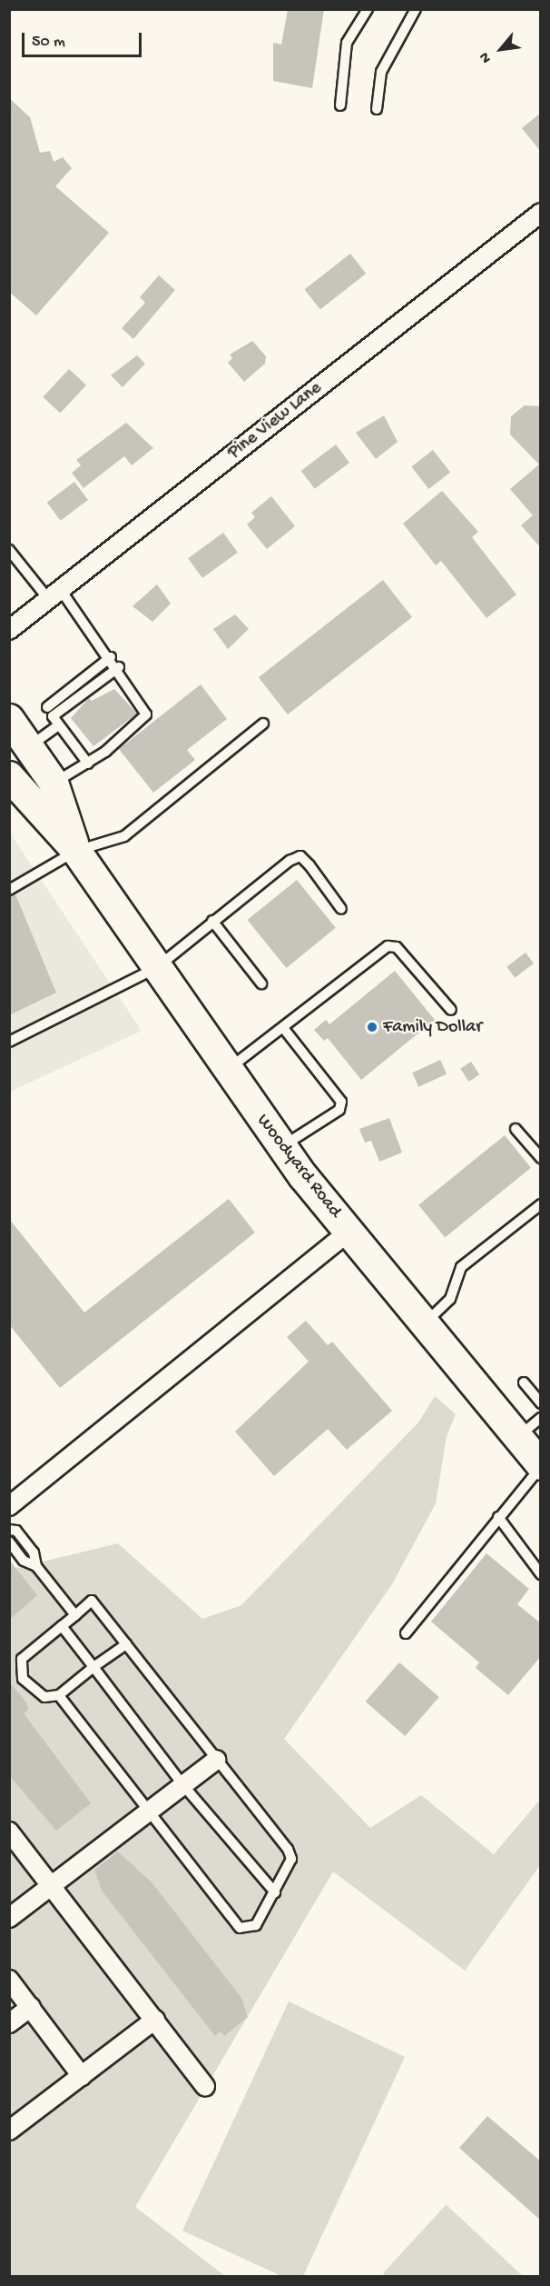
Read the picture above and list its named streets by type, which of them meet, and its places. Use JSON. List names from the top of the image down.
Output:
{
  "streets": {
    "main road": ["Woodyard Road"],
    "street": ["Pine View Lane"]
  },
  "places": ["Family Dollar"],
  "scale_bar": "50 m",
  "north": "bottom left"
}
